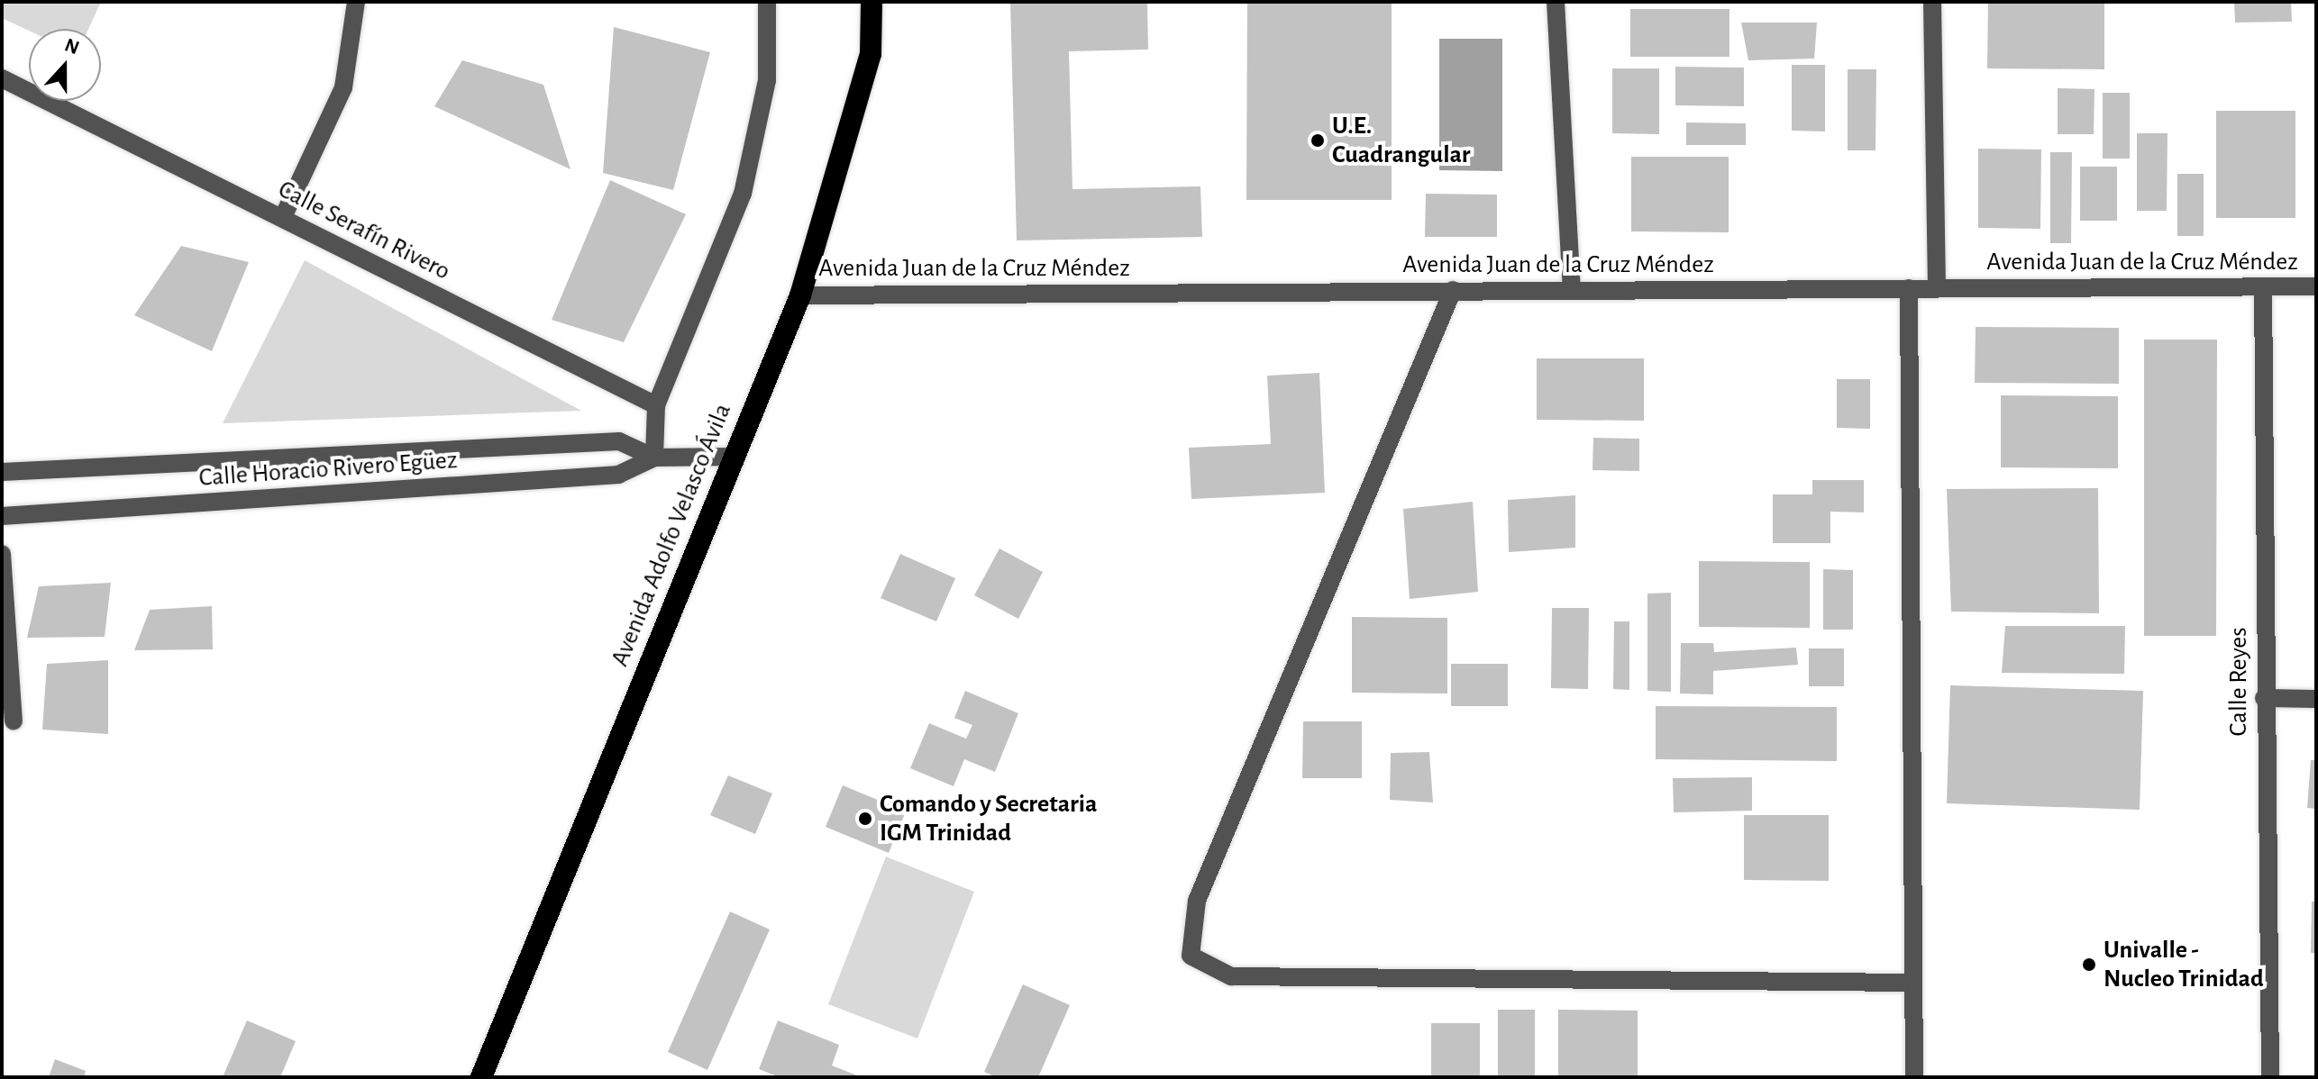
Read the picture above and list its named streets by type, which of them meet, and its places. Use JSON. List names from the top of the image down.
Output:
{
  "streets": {
    "highway": ["Avenida Adolfo Velasco Ávila"],
    "street": [
      "Calle Serafín Rivero",
      "Avenida Juan de la Cruz Méndez",
      "Calle Horacio Rivero Egüez",
      "Calle Reyes"
    ]
  },
  "crossings": [
    ["Avenida Juan de la Cruz Méndez", "Avenida Adolfo Velasco Ávila"],
    ["Avenida Juan de la Cruz Méndez", "Calle Reyes"],
    ["Calle Horacio Rivero Egüez", "Avenida Adolfo Velasco Ávila"]
  ],
  "places": ["U.E. Cuadrangular", "Comando y Secretaria IGM Trinidad", "Univalle - Nucleo Trinidad"],
  "north": "top"
}
